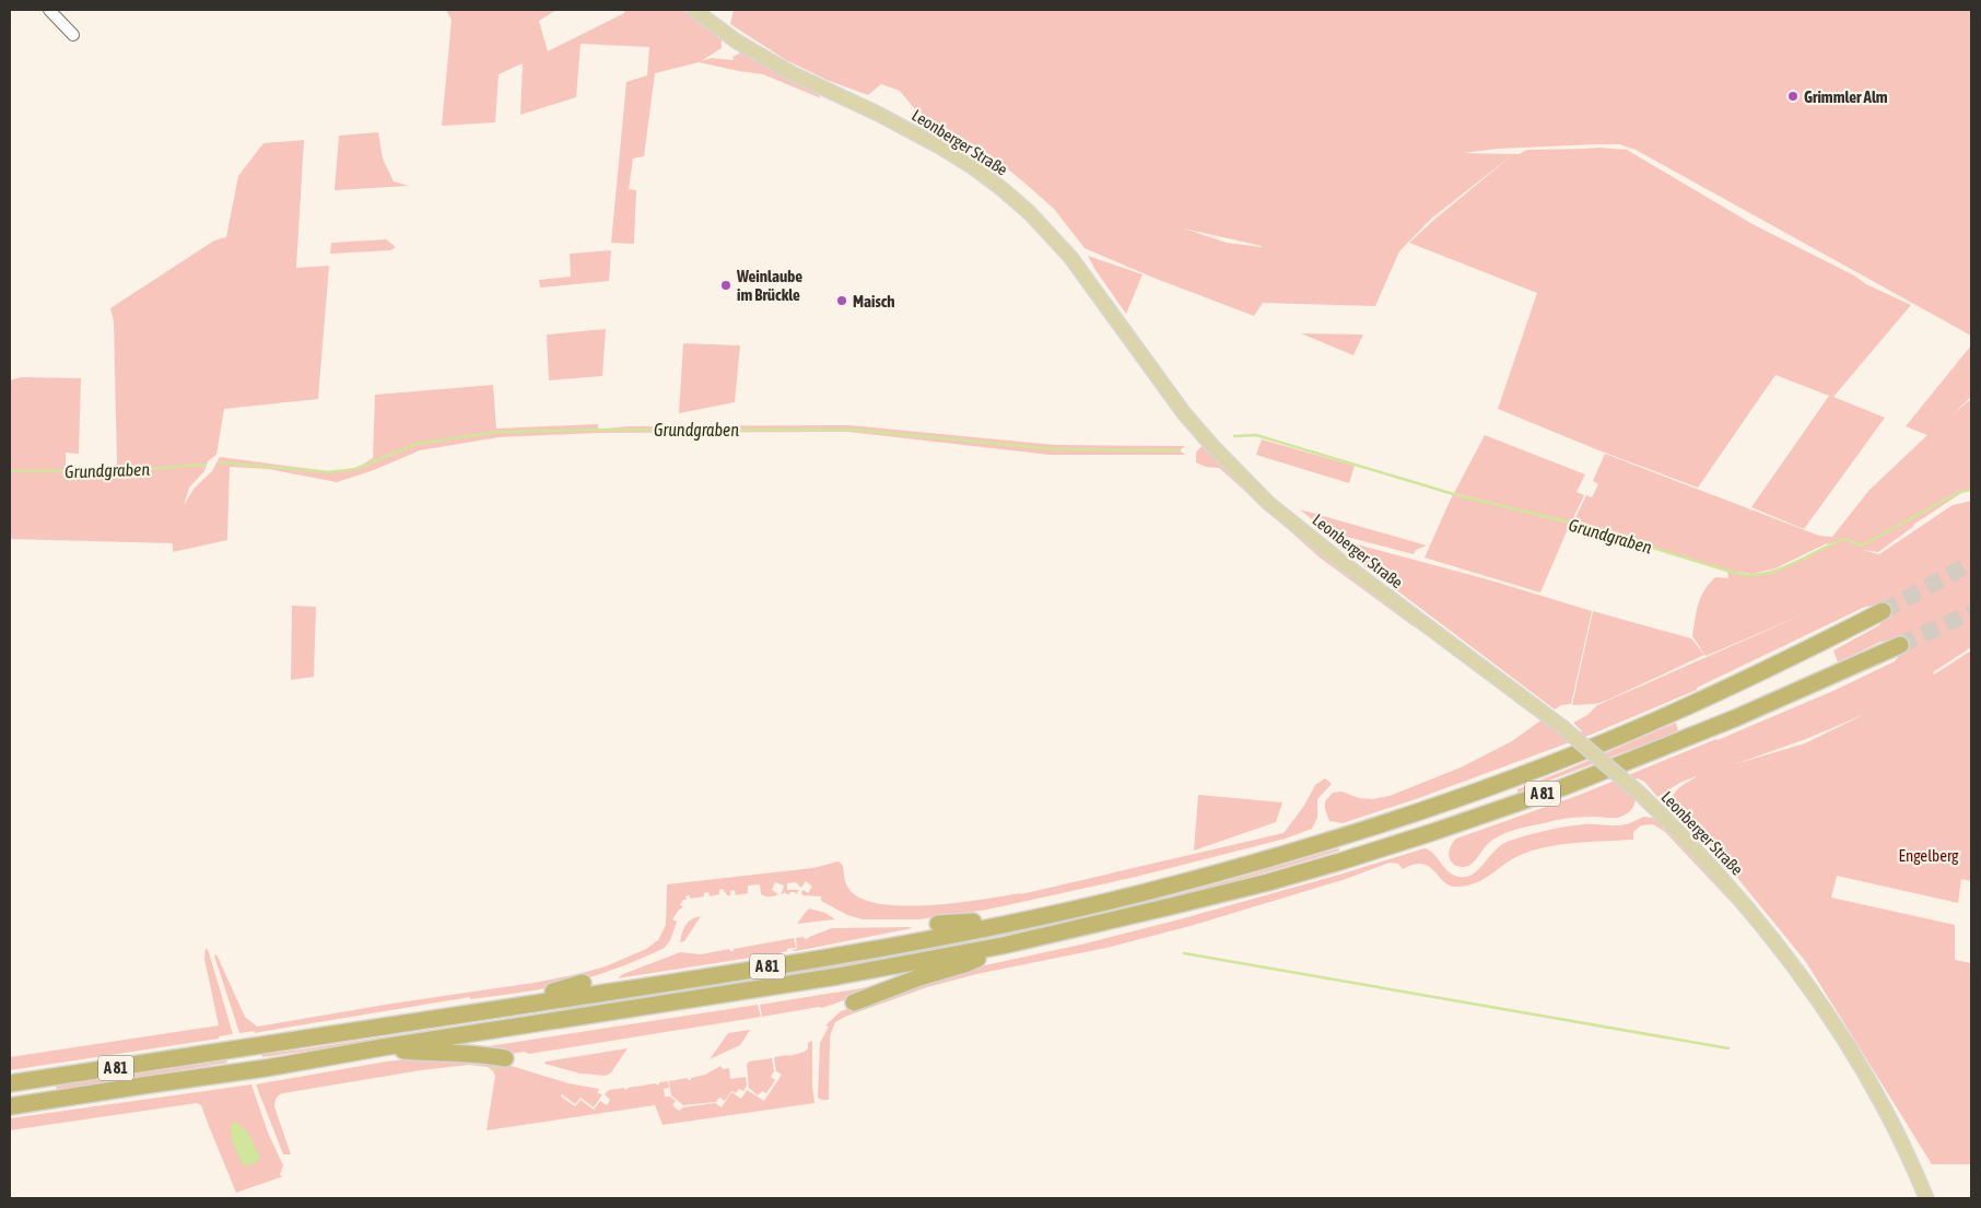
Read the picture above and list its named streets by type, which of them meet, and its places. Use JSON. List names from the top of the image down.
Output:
{
  "streets": {
    "highway": ["A 81"],
    "main road": ["Leonberger Straße"]
  },
  "water": ["Grundgraben"],
  "parks": ["Engelberg"],
  "places": ["Grimmler Alm", "Weinlaube im Brückle", "Maisch"]
}
